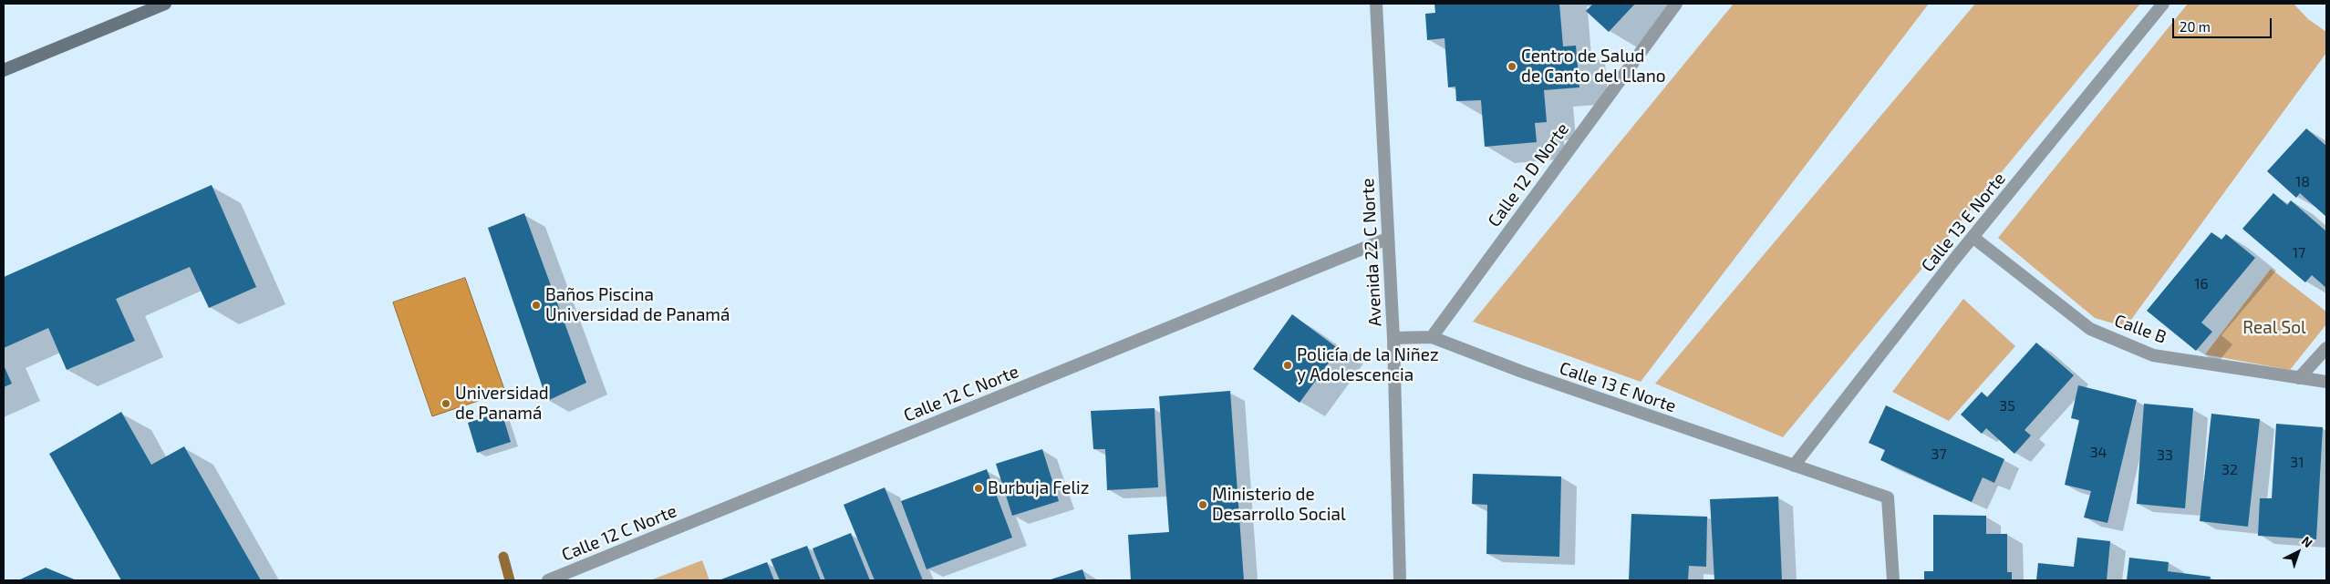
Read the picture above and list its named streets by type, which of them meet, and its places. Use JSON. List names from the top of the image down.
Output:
{
  "streets": {
    "street": [
      "Calle 12 D Norte",
      "Calle 13 E Norte",
      "Avenida 22 C Norte",
      "Calle B",
      "Calle 12 C Norte"
    ]
  },
  "crossings": [
    ["Calle 12 D Norte", "Calle 13 E Norte"],
    ["Calle 13 E Norte", "Calle B"],
    ["Avenida 22 C Norte", "Calle 12 C Norte"]
  ],
  "parks": ["Real Sol"],
  "places": [
    "Centro de Salud de Canto del Llano",
    "Baños Piscina Universidad de Panamá",
    "Policía de la Niñez y Adolescencia",
    "Universidad de Panamá",
    "Burbuja Feliz",
    "Ministerio de Desarrollo Social"
  ],
  "house_numbers": [
    "18",
    "17",
    "16",
    "35",
    "34",
    "37",
    "33",
    "31",
    "32"
  ],
  "scale_bar": "20 m",
  "north": "top right"
}
